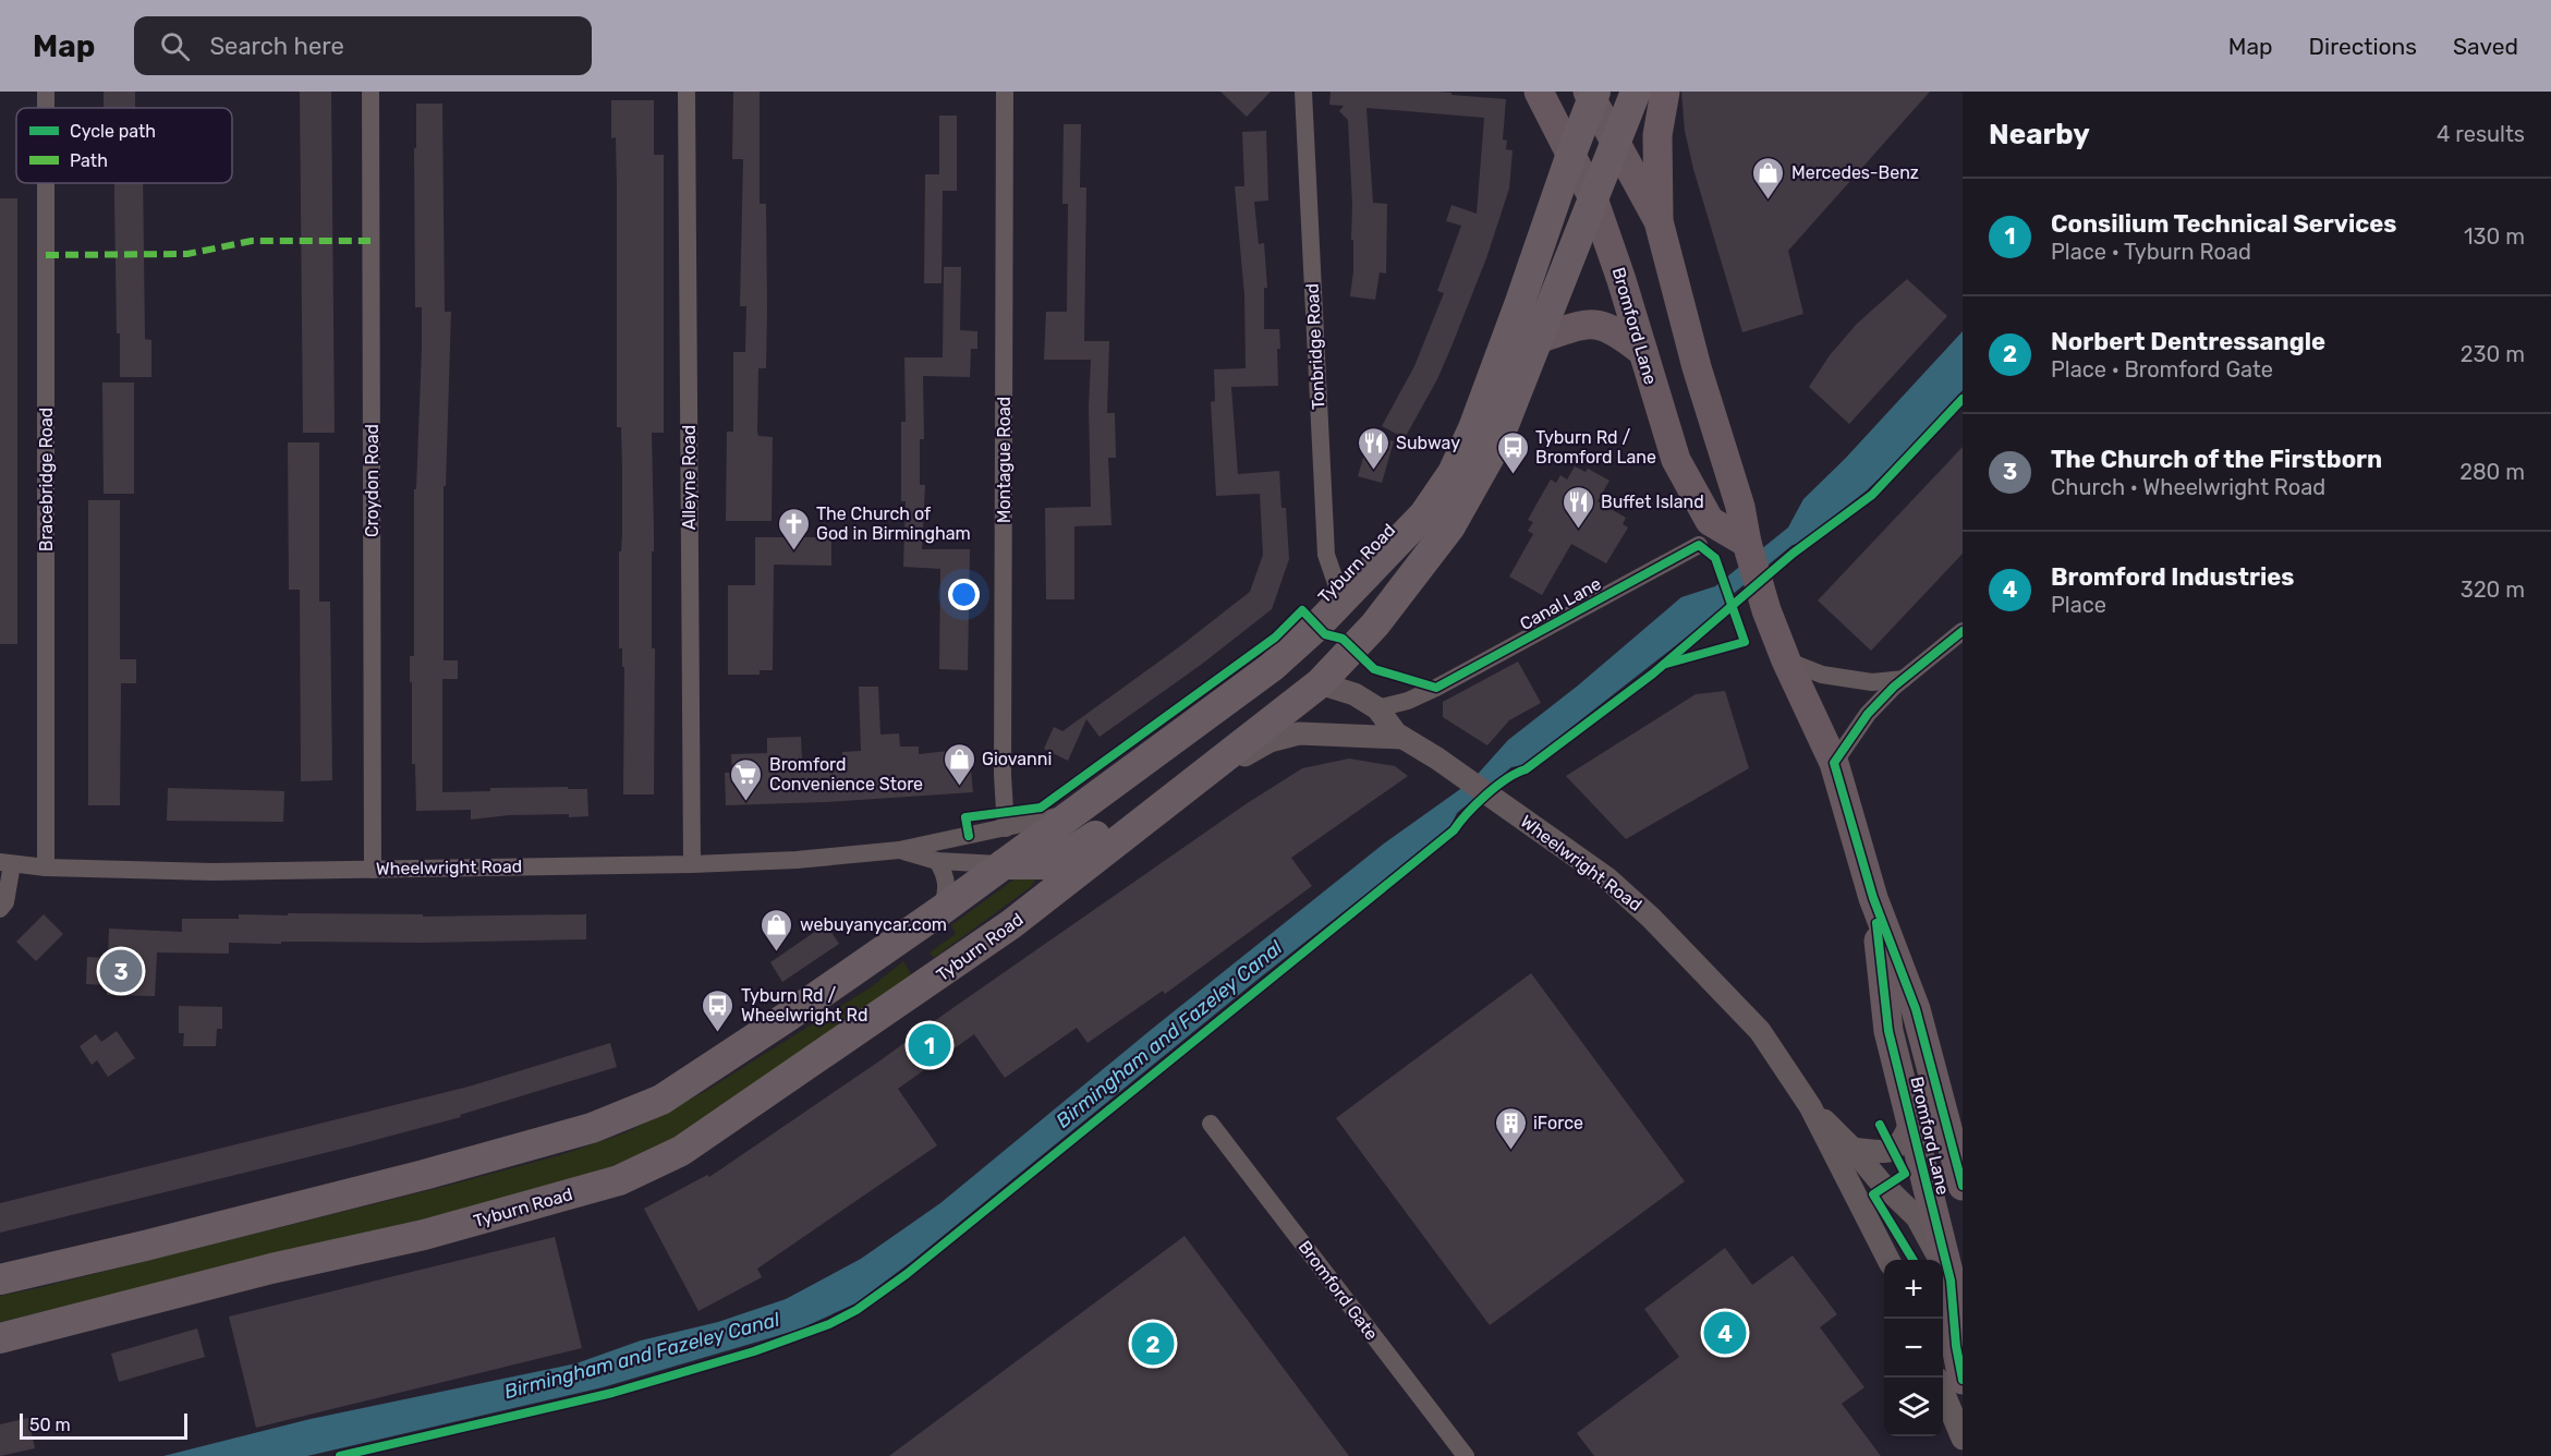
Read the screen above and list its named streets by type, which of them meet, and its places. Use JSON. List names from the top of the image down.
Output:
{
  "streets": {
    "highway": ["Tyburn Road"],
    "main road": ["Bromford Lane"],
    "street": [
      "Tonbridge Road",
      "Montague Road",
      "Alleyne Road",
      "Bracebridge Road",
      "Croydon Road",
      "Canal Lane",
      "Wheelwright Road",
      "Bromford Gate"
    ]
  },
  "crossings": [
    ["Bromford Lane", "Tyburn Road"],
    ["Tonbridge Road", "Tyburn Road"],
    ["Montague Road", "Wheelwright Road"],
    ["Alleyne Road", "Wheelwright Road"],
    ["Bracebridge Road", "Wheelwright Road"],
    ["Croydon Road", "Wheelwright Road"],
    ["Tyburn Road", "Wheelwright Road"],
    ["Canal Lane", "Wheelwright Road"]
  ],
  "water": ["Birmingham and Fazeley Canal"],
  "places": {
    "shop": ["Mercedes-Benz", "Giovanni", "webuyanycar.com"],
    "restaurant": ["Subway", "Buffet Island"],
    "bus stop": ["Tyburn Rd / Bromford Lane", "Tyburn Rd / Wheelwright Rd"],
    "church": ["The Church of God in Birmingham"],
    "supermarket": ["Bromford Convenience Store"],
    "building": ["iForce"]
  },
  "legend": ["Cycle path", "Path"],
  "scale_bar": "50 m",
  "page": {
    "header": "Map",
    "search": "Search here",
    "nav": ["Map", "Directions", "Saved"],
    "heading": ["Nearby", "4 results"],
    "list": [
      {
        "mark": "1",
        "name": "Consilium Technical Services",
        "note": "Place · Tyburn Road",
        "value": "130 m"
      },
      {
        "mark": "2",
        "name": "Norbert Dentressangle",
        "note": "Place · Bromford Gate",
        "value": "230 m"
      },
      {
        "mark": "3",
        "name": "The Church of the Firstborn",
        "note": "Church · Wheelwright Road",
        "value": "280 m"
      },
      {
        "mark": "4",
        "name": "Bromford Industries",
        "note": "Place",
        "value": "320 m"
      }
    ],
    "pins": [
      "3",
      "1",
      "4",
      "2"
    ],
    "map_buttons": ["+", "−"],
    "scale": "50 m"
  }
}
